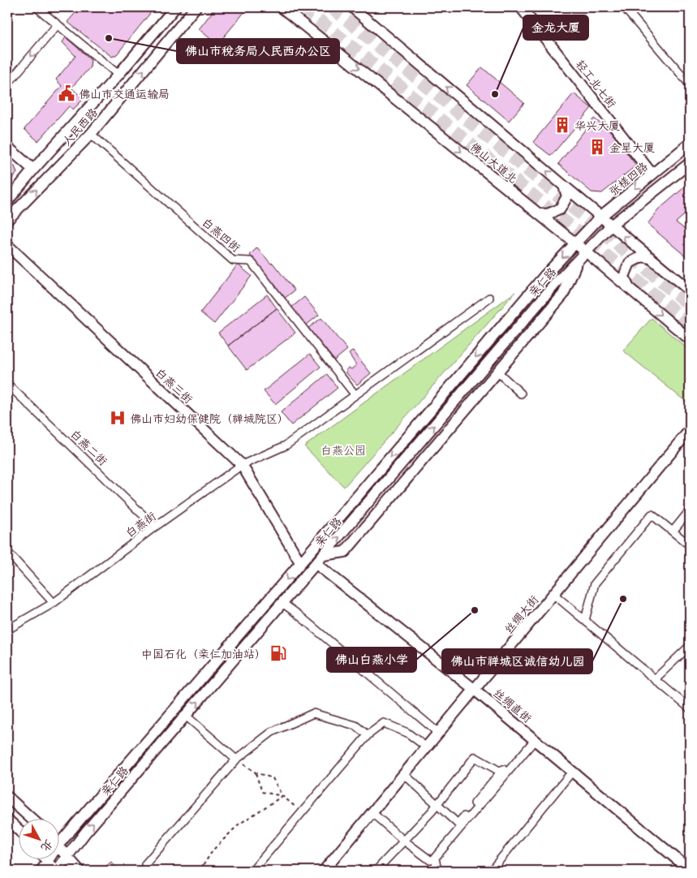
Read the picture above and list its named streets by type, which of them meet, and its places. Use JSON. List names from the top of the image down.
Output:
{
  "streets": {
    "main road": [
      "轻工北七街",
      "人民西路",
      "佛山大道北",
      "张槎四路",
      "亲仁路",
      "白燕三街",
      "丝绸大街",
      "丝绸直街"
    ],
    "street": ["白燕四街", "白燕二街", "白燕街"]
  },
  "crossings": [
    ["轻工北七街", "张槎四路"],
    ["人民西路", "白燕四街"],
    ["佛山大道北", "亲仁路"],
    ["张槎四路", "亲仁路"],
    ["白燕四街", "白燕街"],
    ["亲仁路", "白燕三街"],
    ["亲仁路", "丝绸直街"],
    ["白燕三街", "白燕街"],
    ["白燕二街", "白燕街"],
    ["丝绸大街", "丝绸直街"]
  ],
  "parks": ["白燕公园"],
  "places": {
    "other": [
      "佛山市税务局人民西办公区",
      "金龙大厦",
      "佛山市禅城区诚信幼儿园",
      "佛山白燕小学"
    ],
    "public building": ["佛山市交通运输局"],
    "building": ["华兴大厦", "金星大厦"],
    "hospital": ["佛山市妇幼保健院（禅城院区）"],
    "fuel station": ["中国石化（亲仁加油站）"]
  },
  "north": "bottom right"
}
